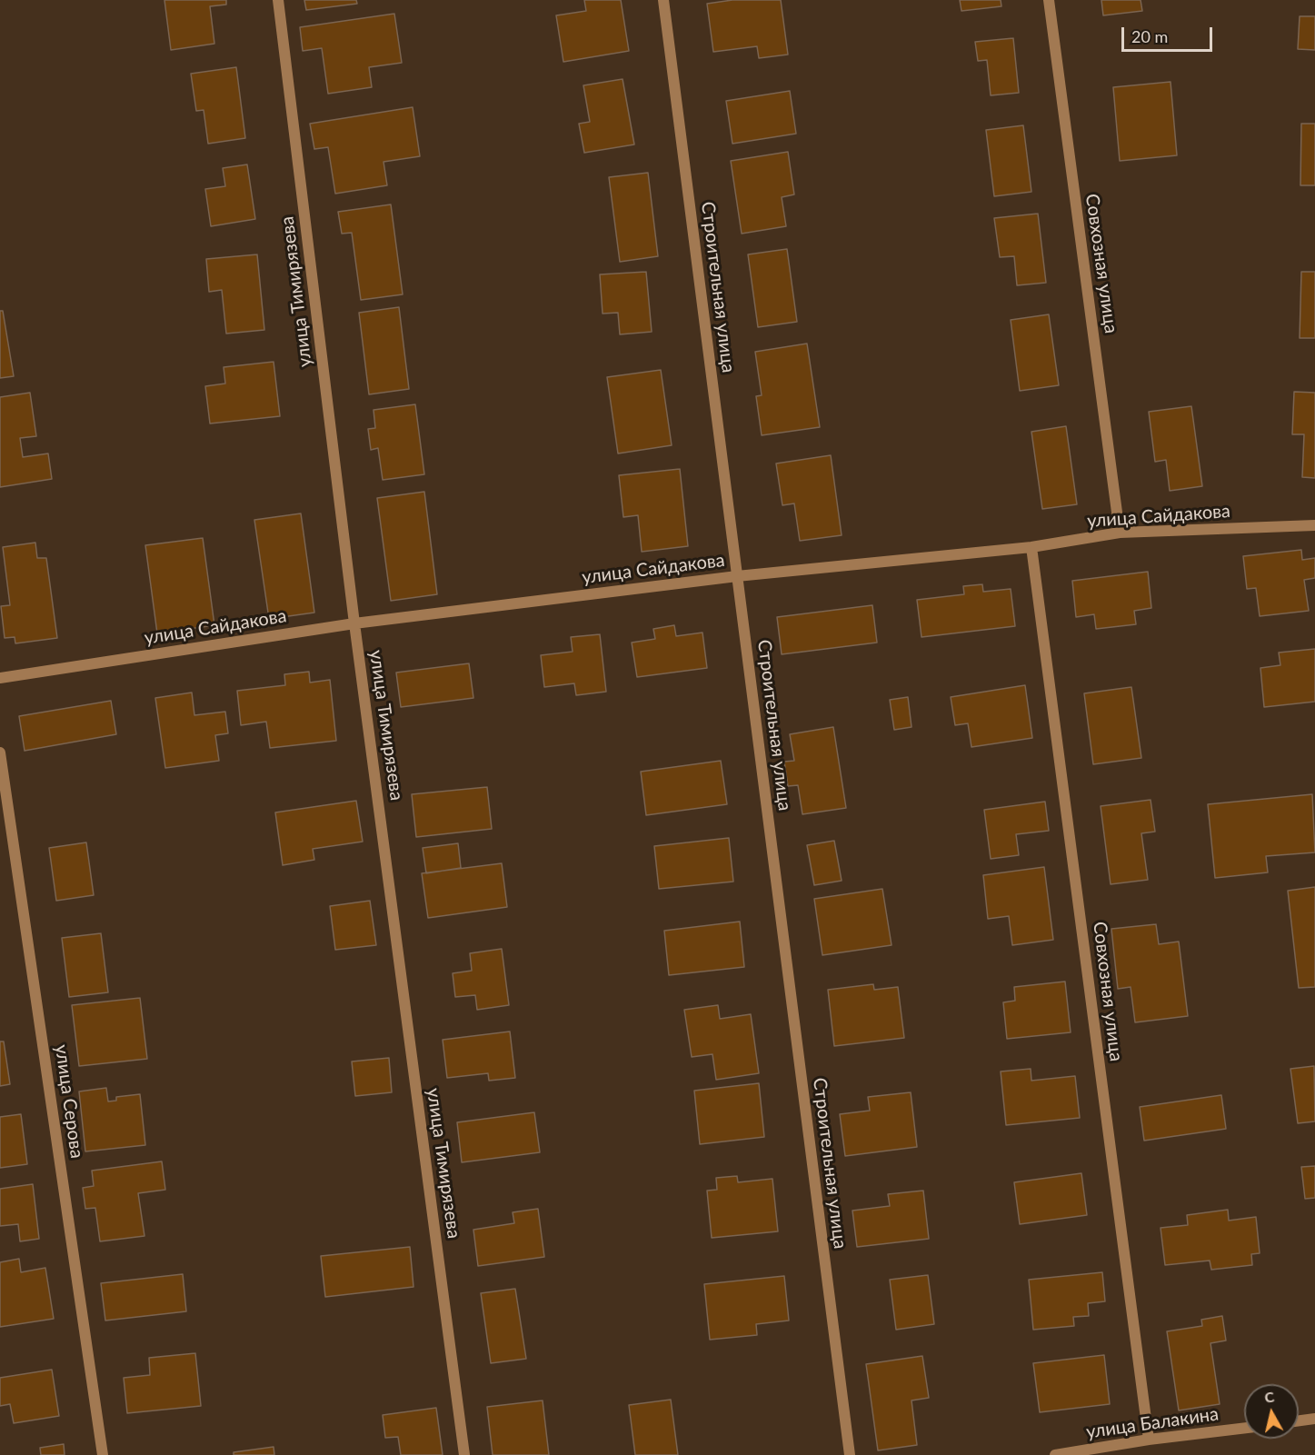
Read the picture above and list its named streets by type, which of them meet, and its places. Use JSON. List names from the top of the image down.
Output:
{
  "streets": {
    "street": [
      "Совхозная улица",
      "Строительная улица",
      "улица Тимирязева",
      "улица Сайдакова",
      "улица Серова",
      "улица Балакина"
    ]
  },
  "crossings": [
    ["Совхозная улица", "улица Сайдакова"],
    ["Совхозная улица", "улица Балакина"],
    ["Строительная улица", "улица Сайдакова"],
    ["улица Тимирязева", "улица Сайдакова"]
  ],
  "scale_bar": "20 m",
  "north": "top"
}
